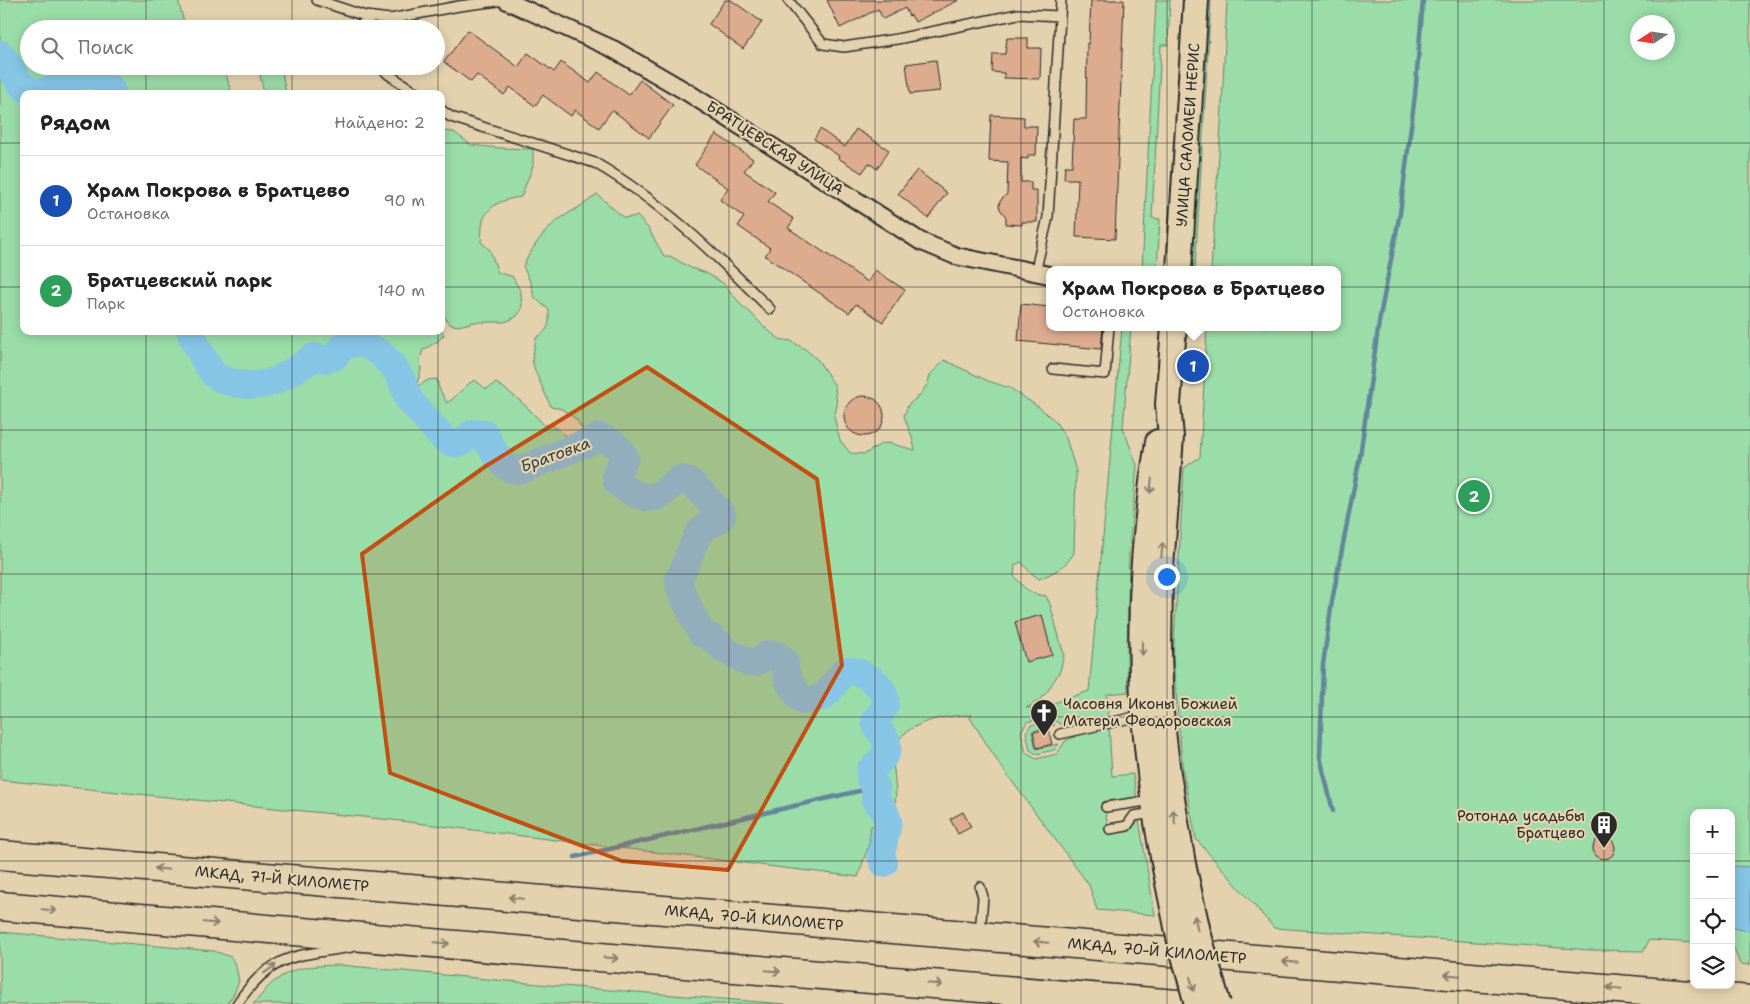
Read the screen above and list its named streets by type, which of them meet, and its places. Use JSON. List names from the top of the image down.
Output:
{
  "streets": {
    "highway": ["МКАД, 71-Й КИЛОМЕТР", "МКАД, 70-Й КИЛОМЕТР"],
    "main road": ["УЛИЦА САЛОМЕИ НЕРИС"],
    "street": ["БРАТЦЕВСКАЯ УЛИЦА"]
  },
  "crossings": [
    ["МКАД, 71-Й КИЛОМЕТР", "МКАД, 70-Й КИЛОМЕТР"]
  ],
  "one_way": ["МКАД, 70-Й КИЛОМЕТР"],
  "water": ["Братовка"],
  "places": {
    "church": ["Часовня Иконы Божией Матери Феодоровская"],
    "building": ["Ротонда усадьбы Братцево"]
  },
  "north": "left",
  "page": {
    "search": "Поиск",
    "heading": ["Рядом", "Найдено: 2"],
    "list": [
      {
        "mark": "1",
        "name": "Храм Покрова в Братцево",
        "note": "Остановка",
        "value": "90 m"
      },
      {
        "mark": "2",
        "name": "Братцевский парк",
        "note": "Парк",
        "value": "140 m"
      }
    ],
    "popup": ["Храм Покрова в Братцево", "Остановка"],
    "pins": ["1", "2"],
    "map_buttons": ["+", "−"]
  }
}
